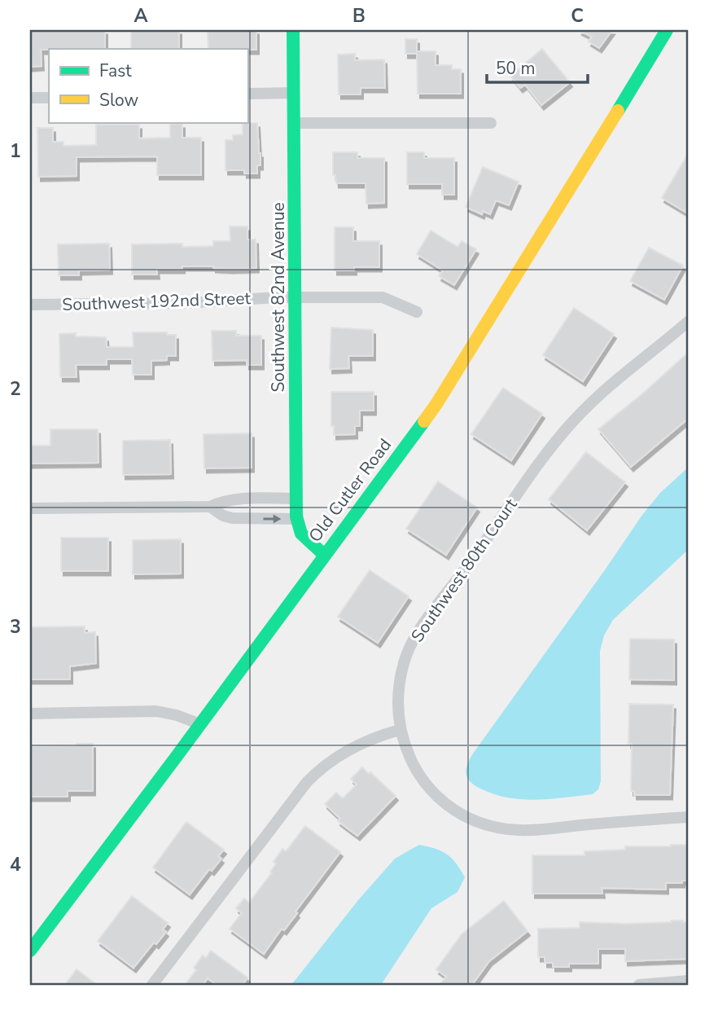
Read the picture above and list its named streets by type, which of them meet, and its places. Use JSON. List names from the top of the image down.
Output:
{
  "streets": {
    "main road": ["Southwest 82nd Avenue", "Old Cutler Road"],
    "street": ["Southwest 192nd Street", "Southwest 80th Court"]
  },
  "crossings": [
    ["Southwest 82nd Avenue", "Southwest 192nd Street"]
  ],
  "legend": ["Fast", "Slow"],
  "scale_bar": "50 m",
  "grid": {
    "columns": ["A", "B", "C"],
    "rows": [
      "1",
      "2",
      "3",
      "4"
    ]
  }
}
